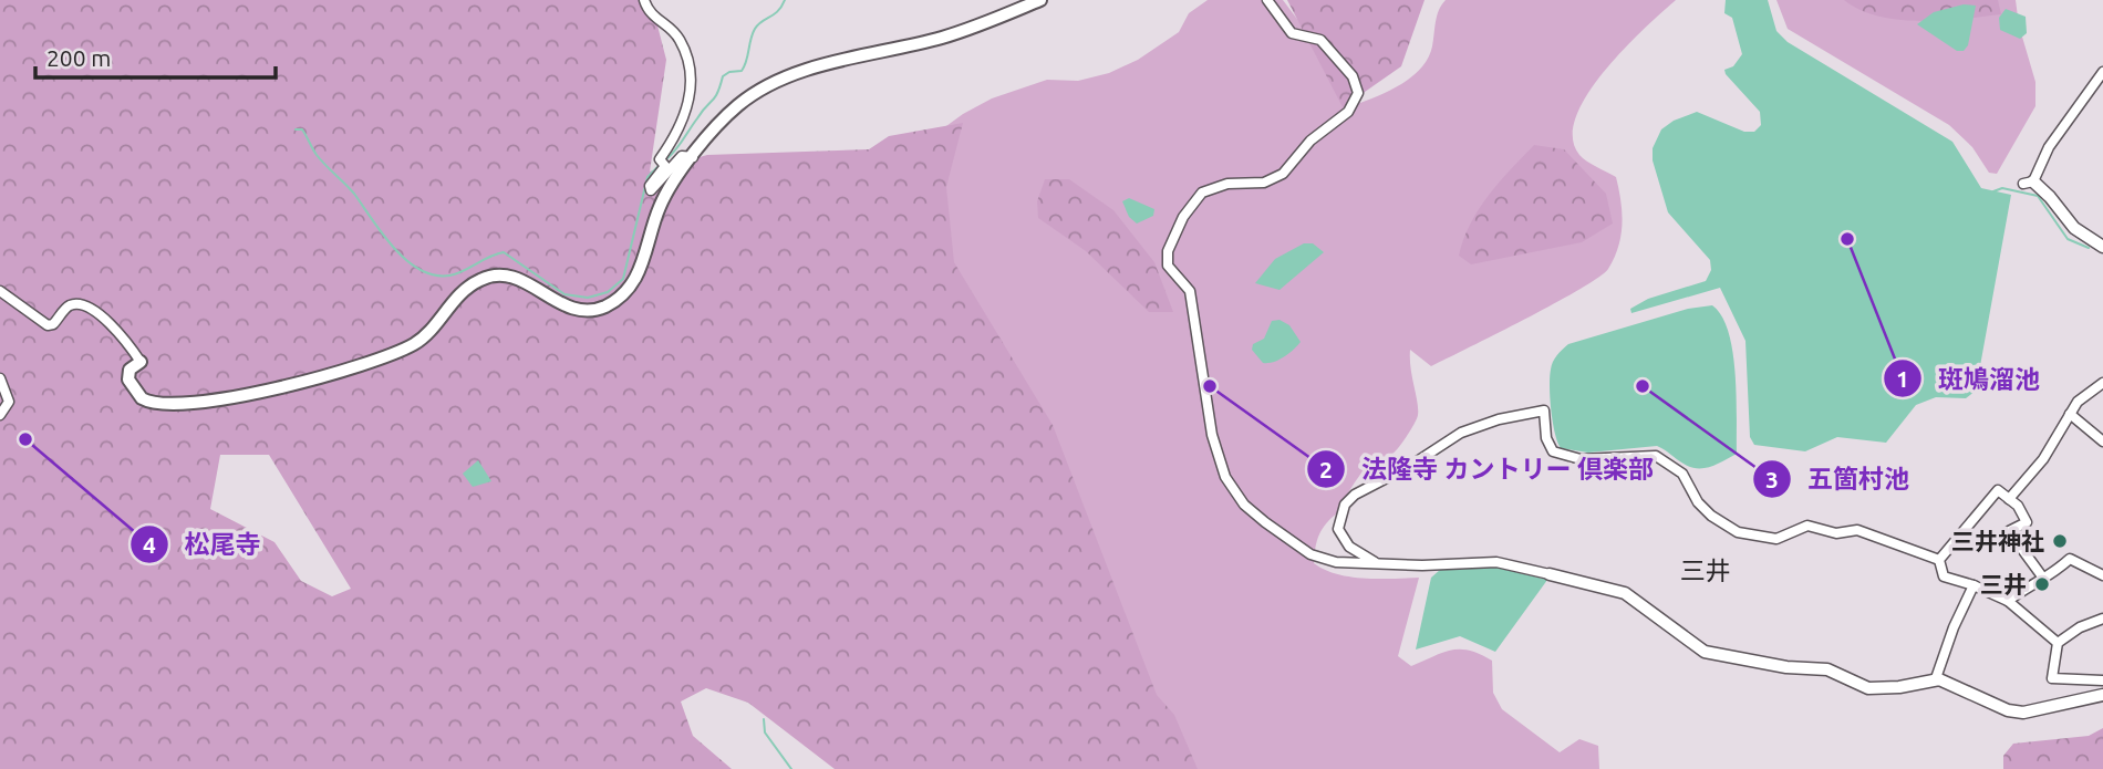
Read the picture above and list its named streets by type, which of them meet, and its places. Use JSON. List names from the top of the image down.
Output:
{
  "districts": ["三井"],
  "places": [
    "斑鳩溜池",
    "法隆寺 カントリー 倶楽部",
    "五箇村池",
    "松尾寺",
    "三井神社",
    "三井"
  ],
  "scale_bar": "200 m"
}
